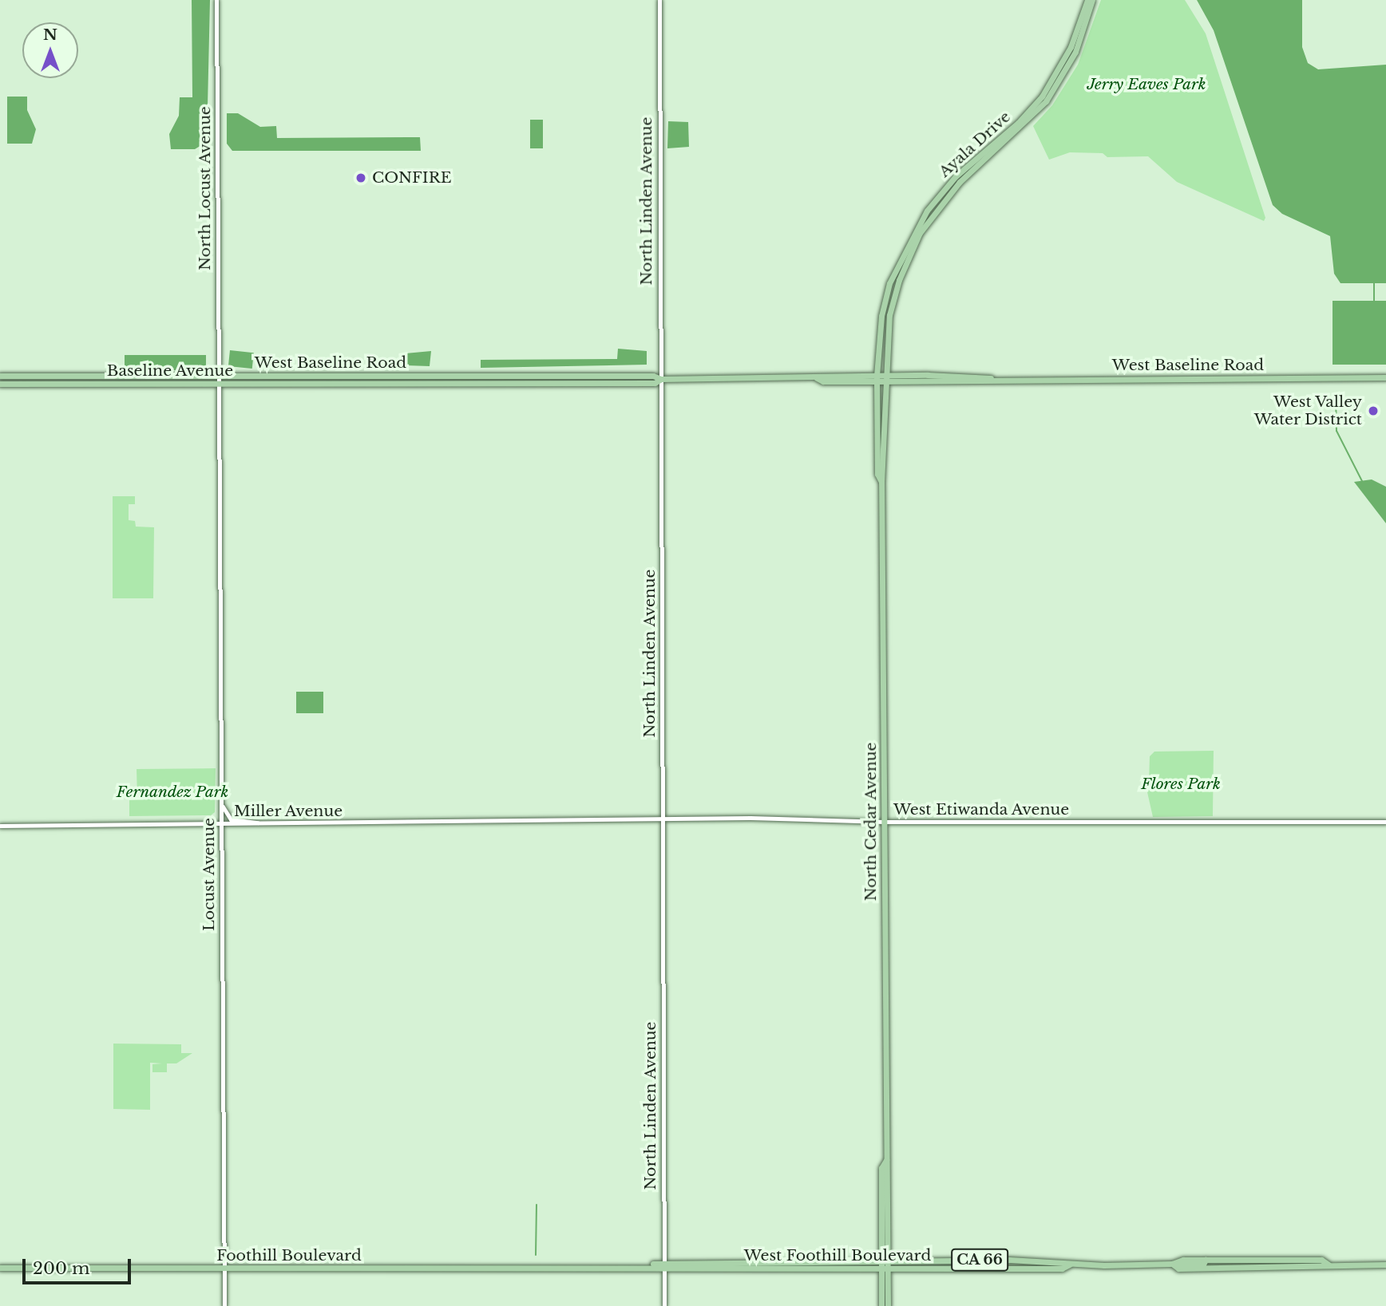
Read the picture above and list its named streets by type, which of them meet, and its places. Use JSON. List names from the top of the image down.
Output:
{
  "streets": {
    "main road": [
      "Ayala Drive",
      "West Baseline Road",
      "Baseline Avenue",
      "North Cedar Avenue",
      "Foothill Boulevard",
      "West Foothill Boulevard",
      "CA 66"
    ],
    "street": [
      "North Locust Avenue",
      "North Linden Avenue",
      "West Etiwanda Avenue",
      "Miller Avenue",
      "Locust Avenue"
    ]
  },
  "crossings": [
    ["Ayala Drive", "West Baseline Road"],
    ["Ayala Drive", "North Cedar Avenue"],
    ["North Locust Avenue", "West Baseline Road"],
    ["North Locust Avenue", "Locust Avenue"],
    ["North Linden Avenue", "West Baseline Road"],
    ["North Linden Avenue", "West Etiwanda Avenue"],
    ["North Linden Avenue", "West Foothill Boulevard"],
    ["West Baseline Road", "Baseline Avenue"],
    ["West Baseline Road", "North Cedar Avenue"],
    ["West Baseline Road", "Locust Avenue"],
    ["Baseline Avenue", "Locust Avenue"],
    ["West Etiwanda Avenue", "Miller Avenue"],
    ["West Etiwanda Avenue", "North Cedar Avenue"],
    ["Miller Avenue", "Locust Avenue"],
    ["North Cedar Avenue", "West Foothill Boulevard"],
    ["Locust Avenue", "Foothill Boulevard"],
    ["Foothill Boulevard", "West Foothill Boulevard"]
  ],
  "parks": ["Jerry Eaves Park", "Flores Park", "Fernandez Park"],
  "places": ["CONFIRE", "West Valley Water District"],
  "scale_bar": "200 m",
  "north": "top"
}
